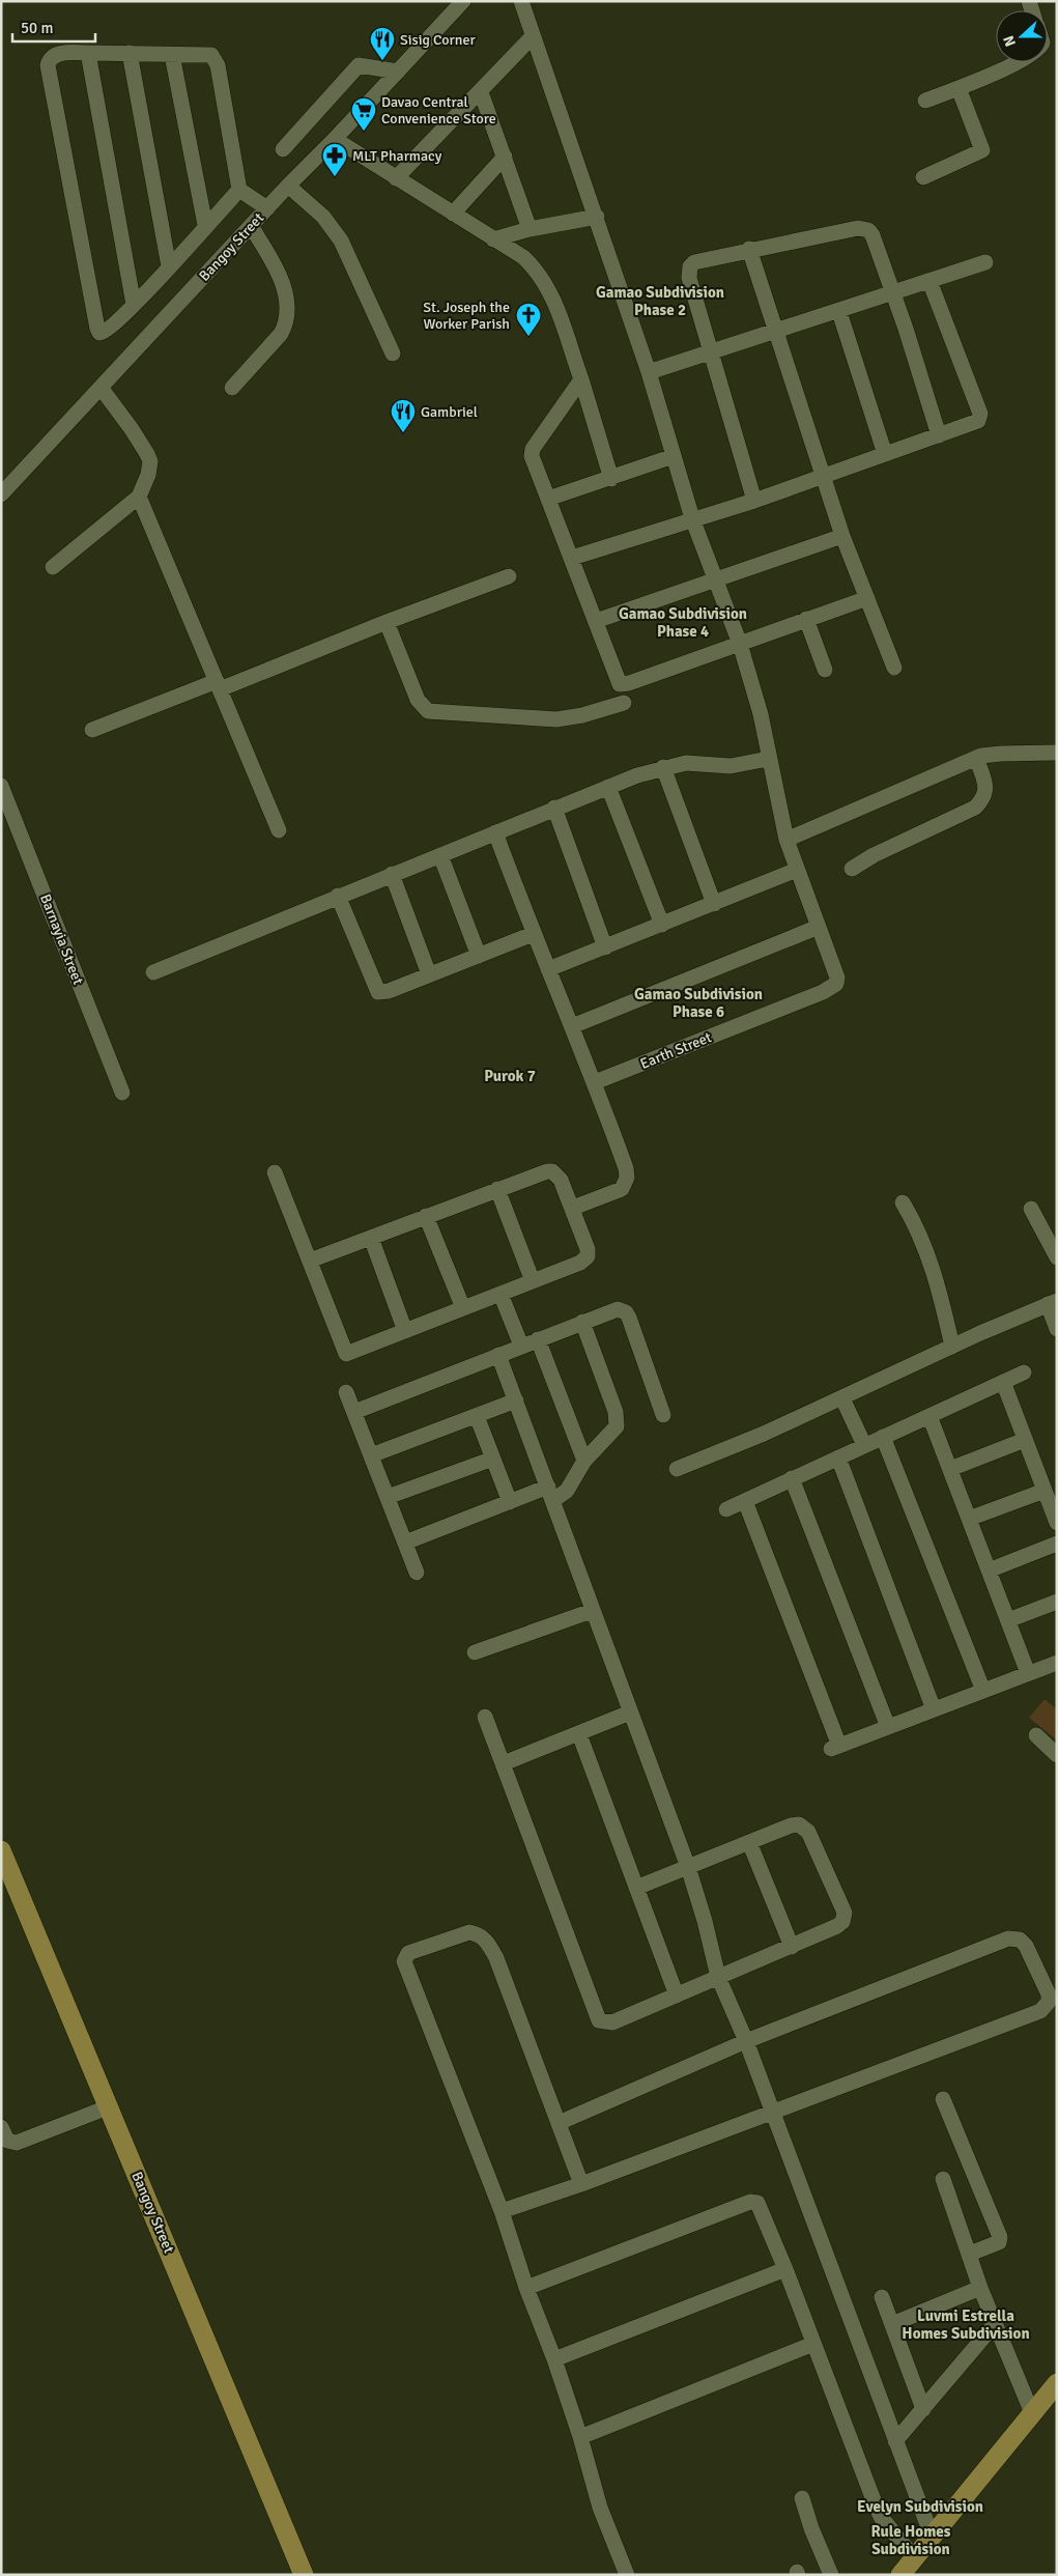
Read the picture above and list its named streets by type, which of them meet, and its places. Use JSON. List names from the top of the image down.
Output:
{
  "streets": {
    "main road": ["Bangoy Street"],
    "street": ["Barnayia Street", "Earth Street"]
  },
  "districts": [
    "Gamao Subdivision Phase 2",
    "Gamao Subdivision Phase 4",
    "Gamao Subdivision Phase 6",
    "Purok 7",
    "Luvmi Estrella Homes Subdivision",
    "Evelyn Subdivision",
    "Rule Homes Subdivision"
  ],
  "places": {
    "restaurant": ["Sisig Corner", "Gambriel"],
    "supermarket": ["Davao Central Convenience Store"],
    "pharmacy": ["MLT Pharmacy"],
    "church": ["St. Joseph the Worker Parish"]
  },
  "scale_bar": "50 m",
  "north": "left"
}
